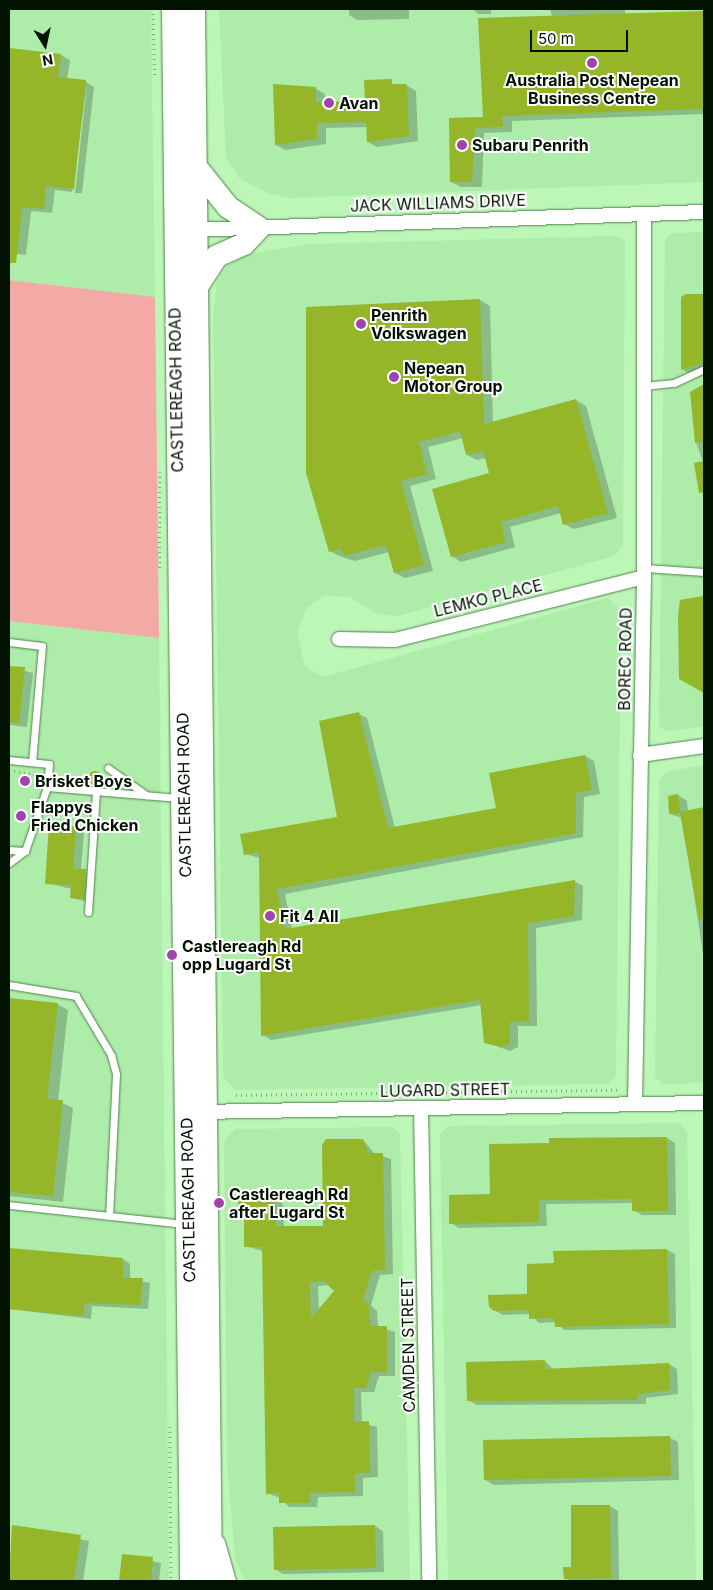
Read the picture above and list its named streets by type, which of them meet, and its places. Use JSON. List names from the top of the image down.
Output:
{
  "streets": {
    "main road": ["CASTLEREAGH ROAD"],
    "street": [
      "JACK WILLIAMS DRIVE",
      "LEMKO PLACE",
      "BOREC ROAD",
      "LUGARD STREET",
      "CAMDEN STREET"
    ]
  },
  "crossings": [
    ["JACK WILLIAMS DRIVE", "CASTLEREAGH ROAD"],
    ["JACK WILLIAMS DRIVE", "BOREC ROAD"],
    ["CASTLEREAGH ROAD", "LUGARD STREET"],
    ["LEMKO PLACE", "BOREC ROAD"],
    ["BOREC ROAD", "LUGARD STREET"],
    ["LUGARD STREET", "CAMDEN STREET"]
  ],
  "places": [
    "Australia Post Nepean Business Centre",
    "Avan",
    "Subaru Penrith",
    "Penrith Volkswagen",
    "Nepean Motor Group",
    "Brisket Boys",
    "Flappys Fried Chicken",
    "Fit 4 All",
    "Castlereagh Rd opp Lugard St",
    "Castlereagh Rd after Lugard St"
  ],
  "scale_bar": "50 m",
  "north": "bottom"
}
